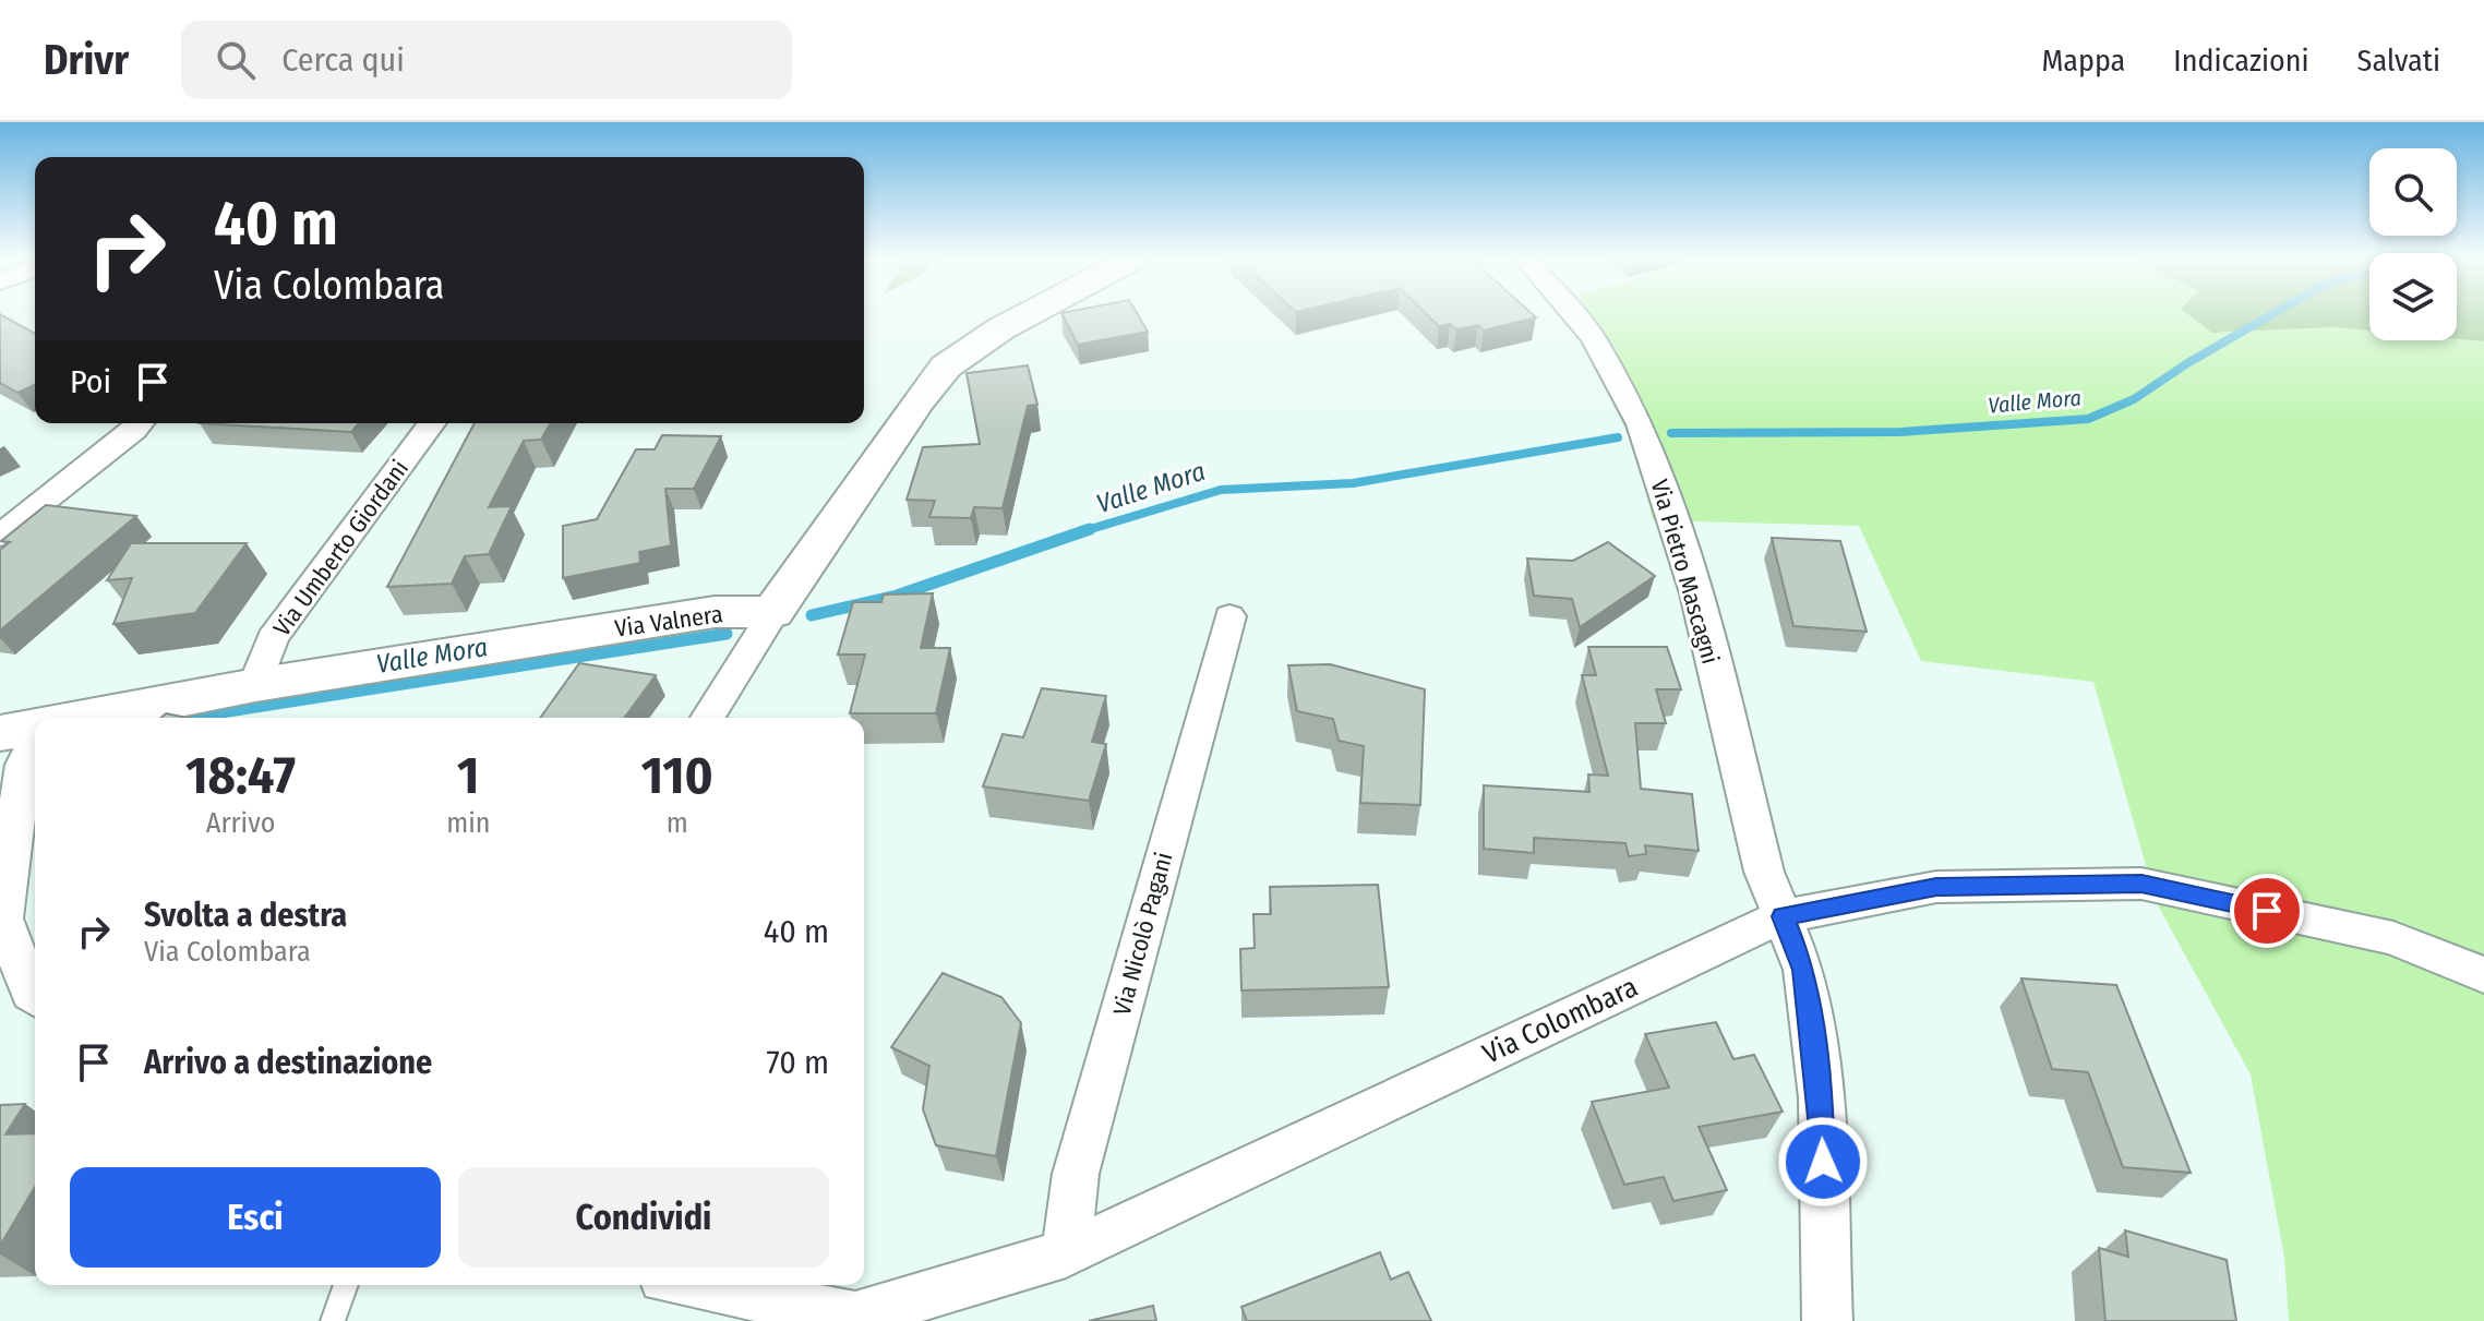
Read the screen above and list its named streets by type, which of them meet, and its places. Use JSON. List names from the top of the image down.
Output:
{
  "streets": {
    "street": [
      "Via Umberto Giordani",
      "Via Pietro Mascagni",
      "Via Valnera",
      "Via Nicolò Pagani",
      "Via Colombara"
    ]
  },
  "crossings": [
    ["Via Umberto Giordani", "Via Valnera"],
    ["Via Pietro Mascagni", "Via Colombara"],
    ["Via Nicolò Pagani", "Via Colombara"]
  ],
  "water": ["Valle Mora"],
  "page": {
    "header": "Drivr",
    "search": "Cerca qui",
    "nav": ["Mappa", "Indicazioni", "Salvati"],
    "turn": ["40 m", "Via Colombara"],
    "then": "Poi",
    "eta": [
      "18:47",
      "Arrivo",
      "1",
      "min",
      "110",
      "m"
    ],
    "list": [
      {
        "name": "Svolta a destra",
        "note": "Via Colombara",
        "value": "40 m"
      },
      {
        "name": "Arrivo a destinazione",
        "value": "70 m"
      }
    ],
    "buttons": ["Esci", "Condividi"]
  }
}
